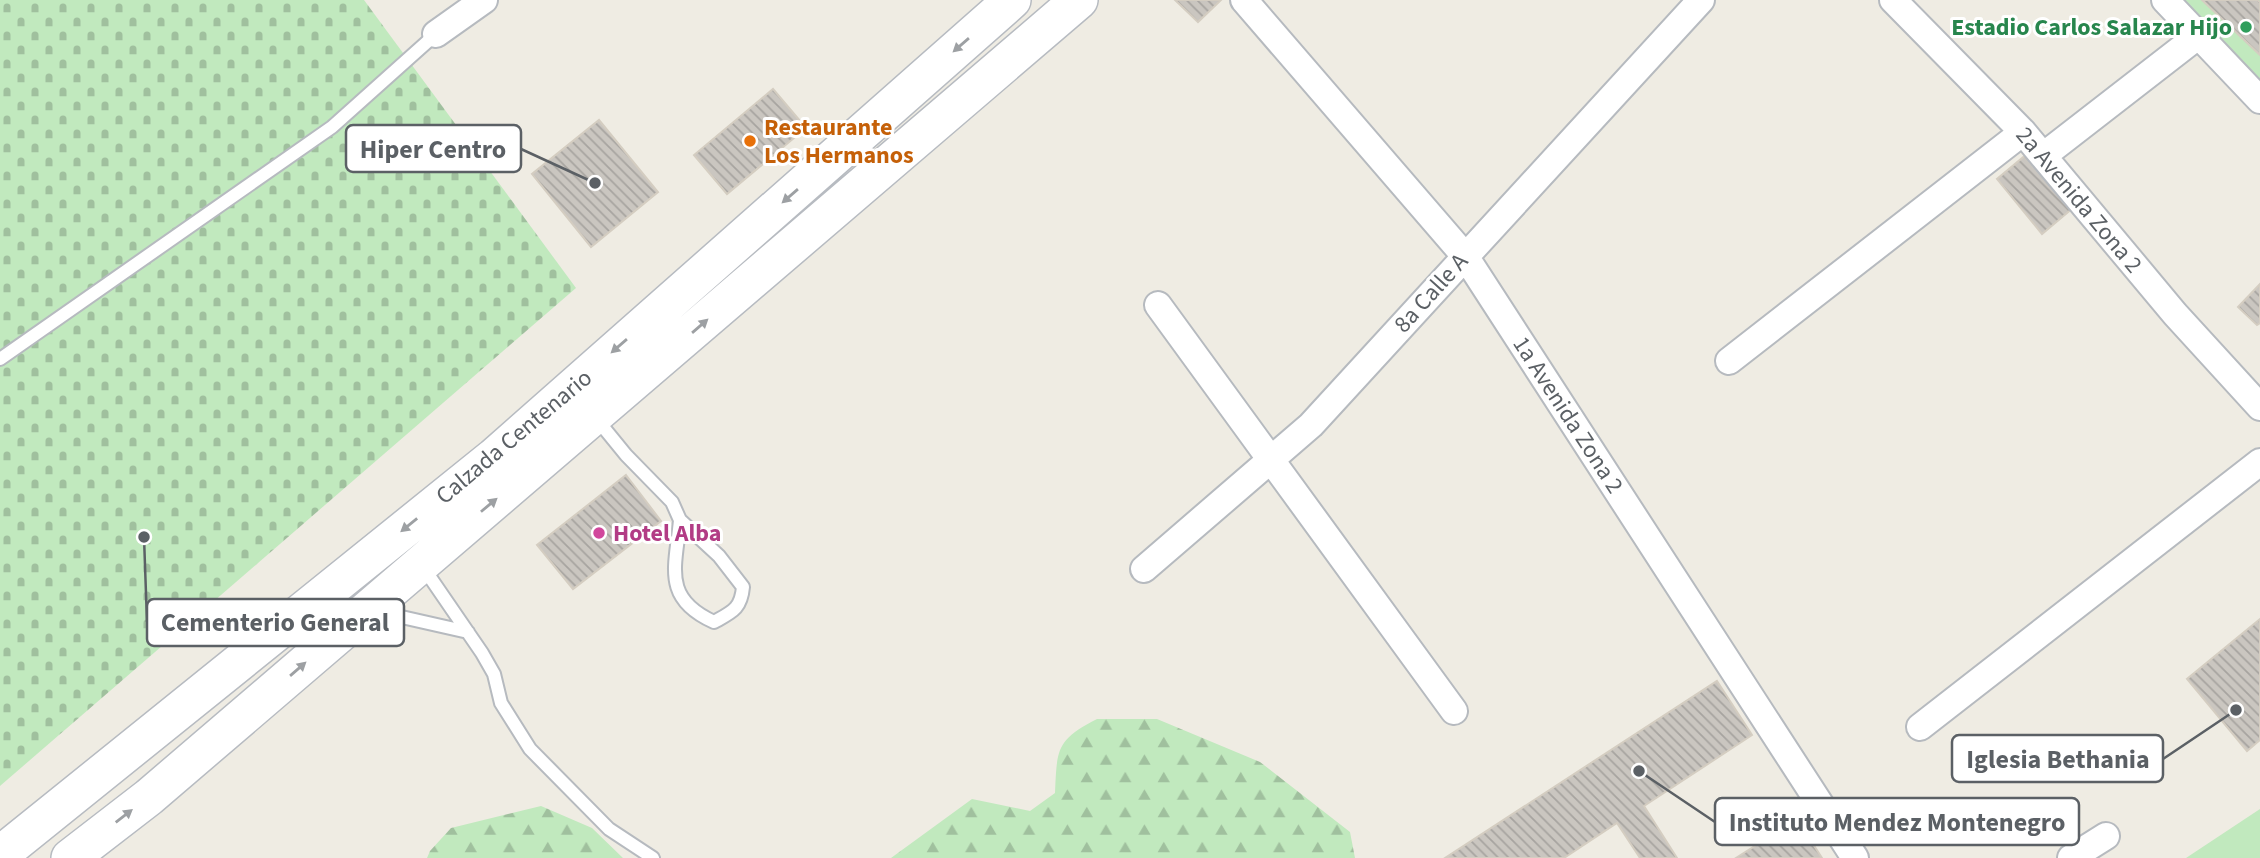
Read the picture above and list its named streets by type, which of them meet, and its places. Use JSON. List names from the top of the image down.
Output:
{
  "streets": {
    "main road": ["Calzada Centenario"],
    "street": ["2a Avenida Zona 2", "8a Calle A", "1a Avenida Zona 2"]
  },
  "crossings": [
    ["8a Calle A", "1a Avenida Zona 2"]
  ],
  "places": [
    "Estadio Carlos Salazar Hijo",
    "Restaurante Los Hermanos",
    "Hiper Centro",
    "Hotel Alba",
    "Cementerio General",
    "Iglesia Bethania",
    "Instituto Mendez Montenegro"
  ]
}
